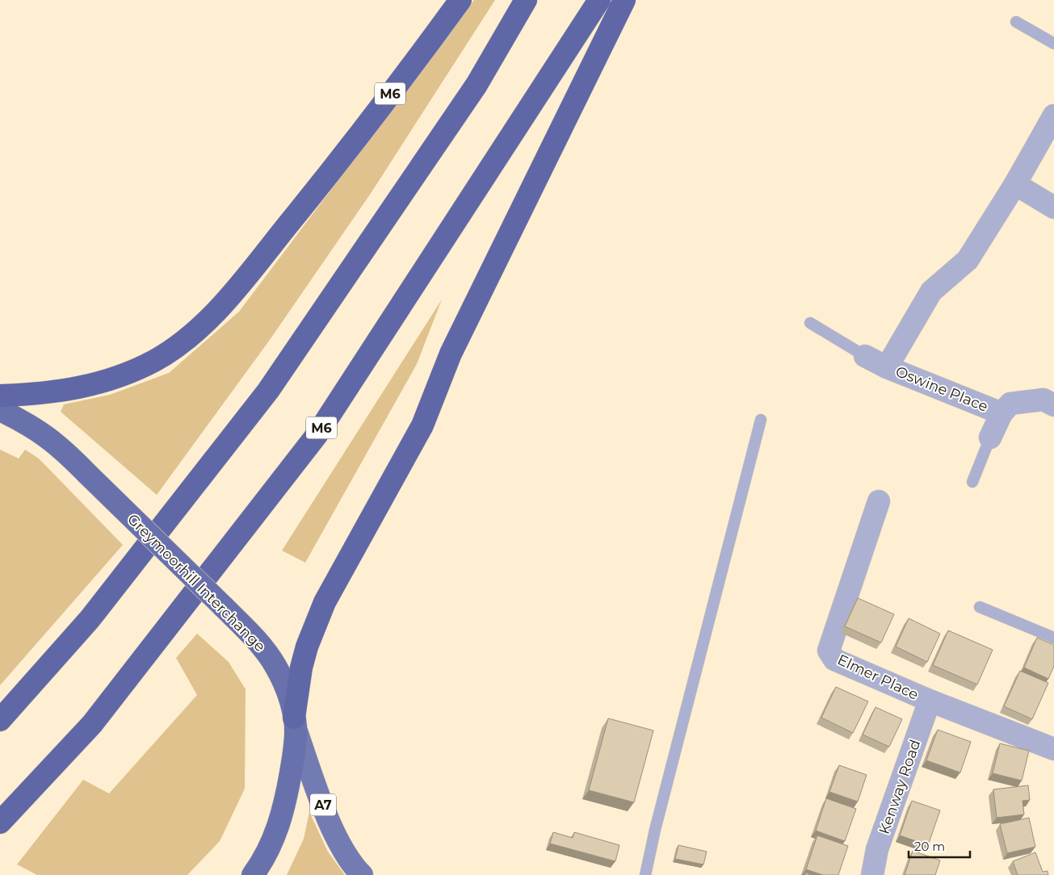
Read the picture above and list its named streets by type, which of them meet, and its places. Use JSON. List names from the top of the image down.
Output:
{
  "streets": {
    "highway": ["M6", "Greymoorhill Interchange"],
    "main road": ["A7"],
    "street": ["Oswine Place", "Elmer Place", "Kenway Road"]
  },
  "crossings": [
    ["Greymoorhill Interchange", "A7"],
    ["Elmer Place", "Kenway Road"]
  ],
  "scale_bar": "20 m"
}
